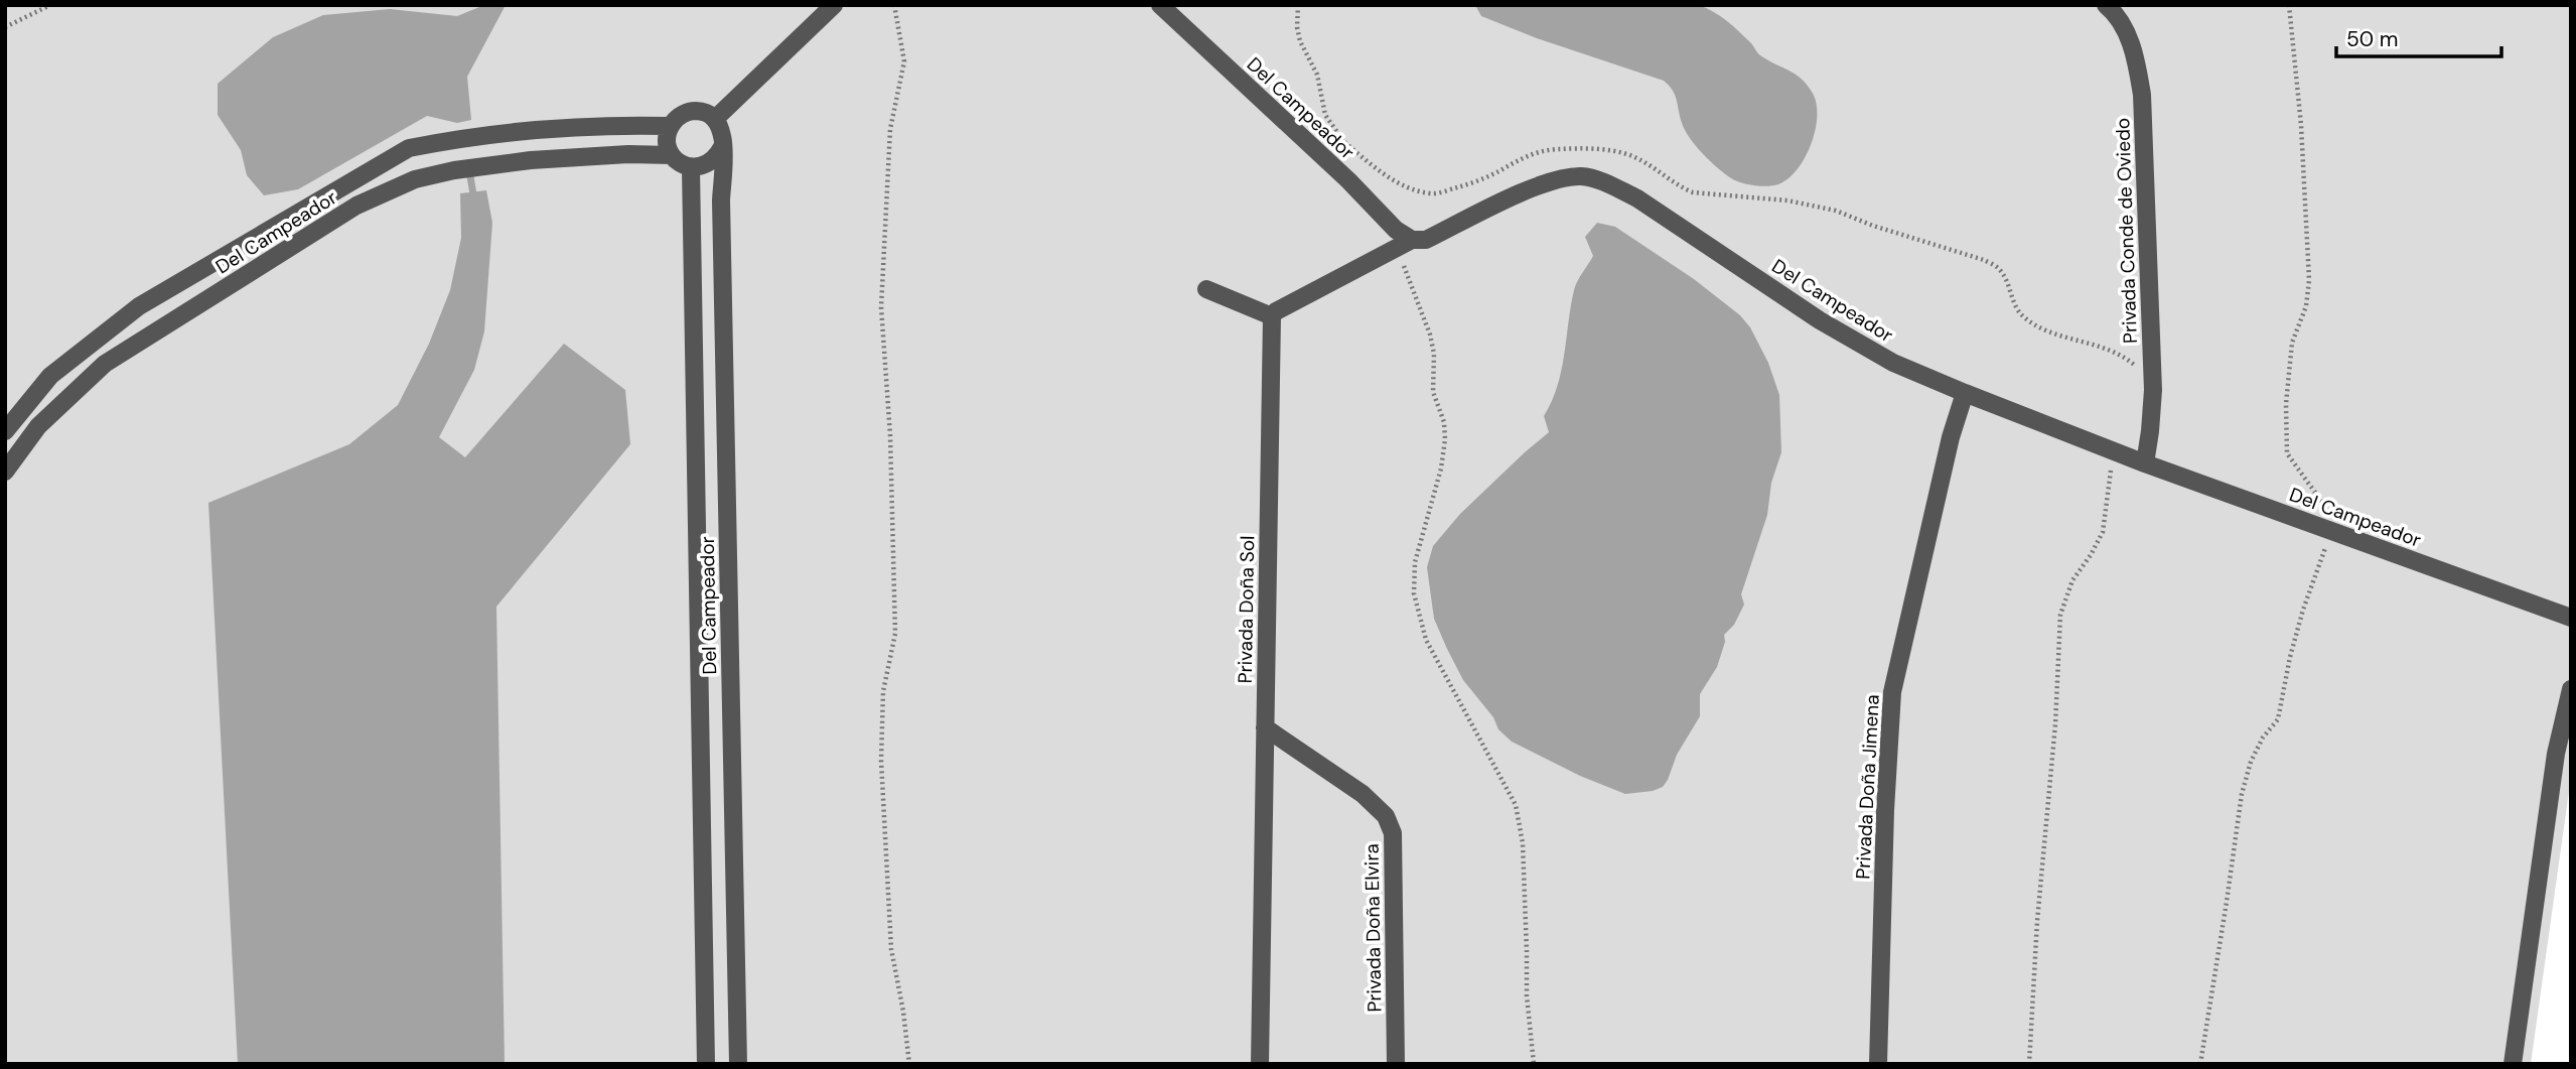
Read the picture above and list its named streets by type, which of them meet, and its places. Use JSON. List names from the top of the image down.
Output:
{
  "streets": {
    "street": [
      "Del Campeador",
      "Privada Conde de Oviedo",
      "Privada Doña Sol",
      "Privada Doña Jimena",
      "Privada Doña Elvira"
    ]
  },
  "crossings": [
    ["Del Campeador", "Privada Conde de Oviedo"],
    ["Del Campeador", "Privada Doña Jimena"],
    ["Privada Doña Sol", "Privada Doña Elvira"]
  ],
  "scale_bar": "50 m"
}
